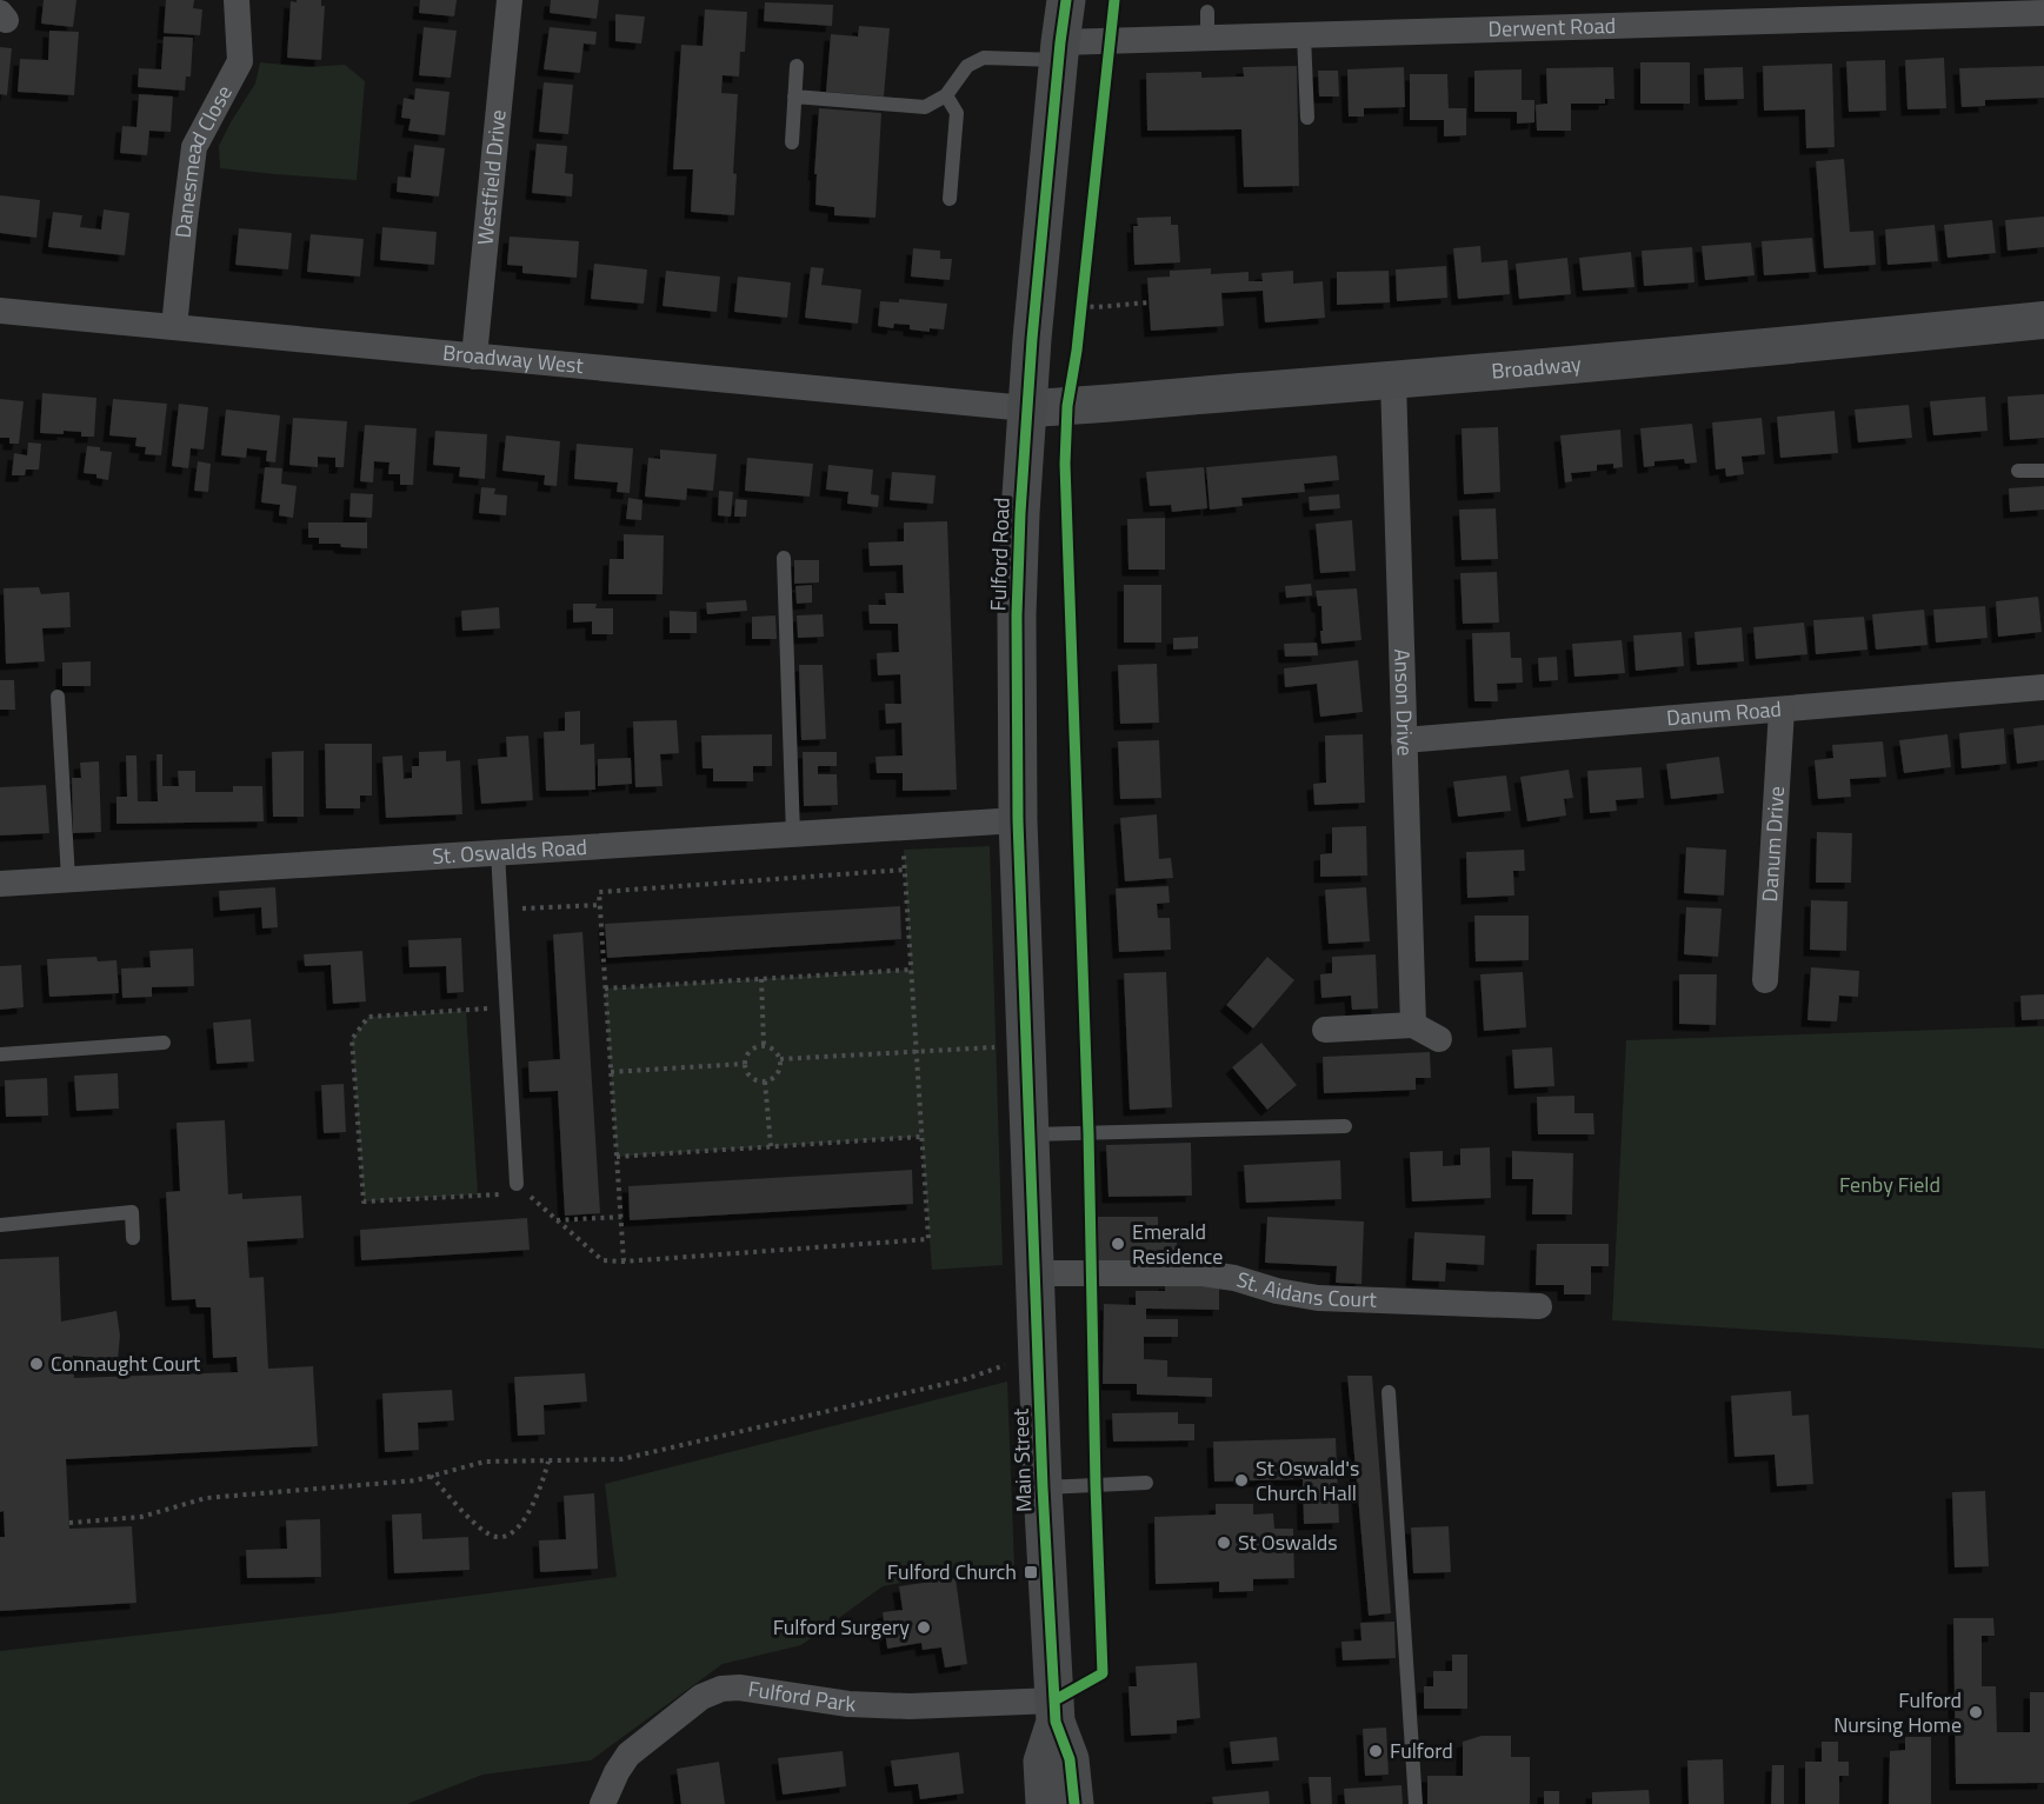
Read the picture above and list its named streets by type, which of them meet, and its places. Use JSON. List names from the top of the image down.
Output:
{
  "streets": {
    "main road": ["Fulford Road", "Main Street"],
    "street": [
      "Derwent Road",
      "Danesmead Close",
      "Westfield Drive",
      "Broadway West",
      "Broadway",
      "Anson Drive",
      "Danum Road",
      "Danum Drive",
      "St. Oswalds Road",
      "St. Aidans Court",
      "Fulford Park"
    ]
  },
  "crossings": [
    ["Derwent Road", "Fulford Road"],
    ["Danesmead Close", "Broadway West"],
    ["Westfield Drive", "Broadway West"],
    ["Broadway West", "Broadway"],
    ["Broadway West", "Fulford Road"],
    ["Broadway", "Fulford Road"],
    ["Broadway", "Anson Drive"],
    ["Fulford Road", "St. Oswalds Road"],
    ["Fulford Road", "Main Street"],
    ["Anson Drive", "Danum Road"],
    ["Danum Road", "Danum Drive"],
    ["St. Aidans Court", "Main Street"],
    ["Main Street", "Fulford Park"]
  ],
  "parks": ["Fenby Field"],
  "places": {
    "other": [
      "Emerald Residence",
      "Connaught Court",
      "St Oswald's Church Hall",
      "St Oswalds",
      "Fulford Surgery",
      "Fulford Nursing Home",
      "Fulford"
    ],
    "transit": ["Fulford Church"]
  }
}
